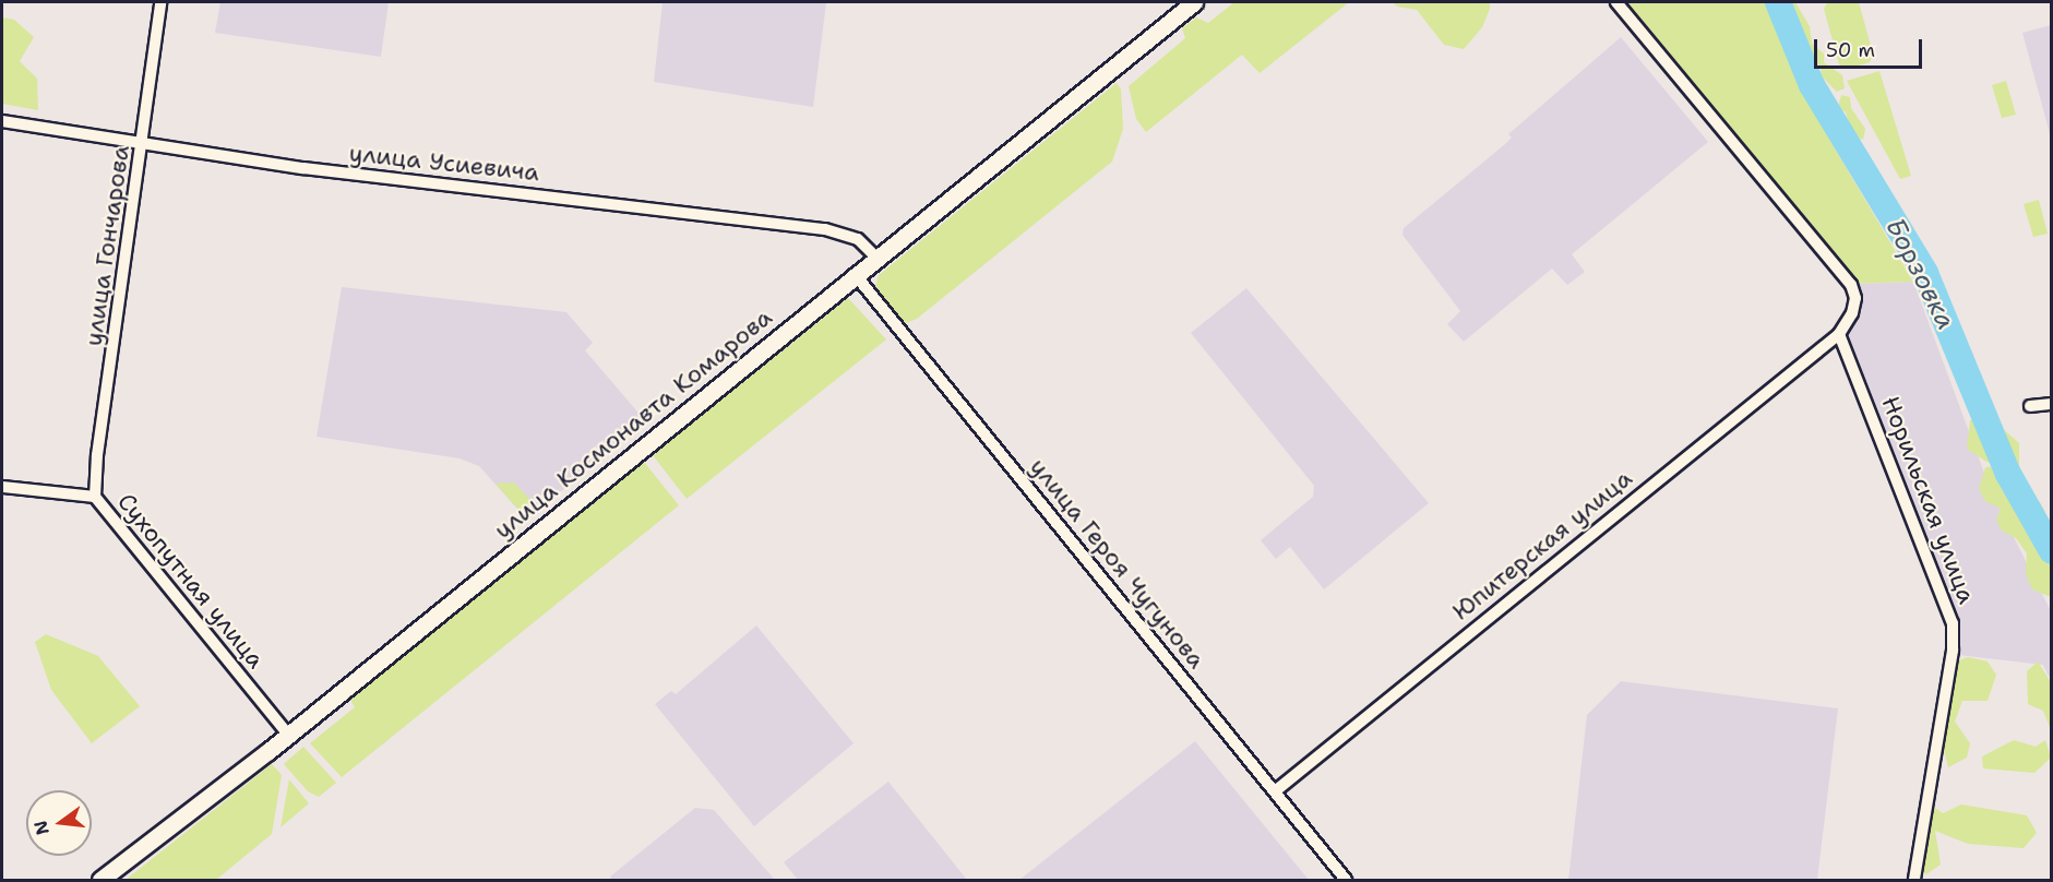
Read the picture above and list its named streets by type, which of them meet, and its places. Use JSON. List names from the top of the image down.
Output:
{
  "streets": {
    "street": [
      "улица Усиевича",
      "улица Гончарова",
      "улица Космонавта Комарова",
      "Норильская улица",
      "Юпитерская улица",
      "улица Героя Чугунова",
      "Сухопутная улица"
    ]
  },
  "crossings": [
    ["улица Усиевича", "улица Гончарова"],
    ["улица Усиевича", "улица Космонавта Комарова"],
    ["улица Гончарова", "Сухопутная улица"],
    ["улица Космонавта Комарова", "улица Героя Чугунова"],
    ["улица Космонавта Комарова", "Сухопутная улица"],
    ["Норильская улица", "Юпитерская улица"],
    ["Юпитерская улица", "улица Героя Чугунова"]
  ],
  "water": ["Борзовка"],
  "scale_bar": "50 m",
  "north": "left"
}
